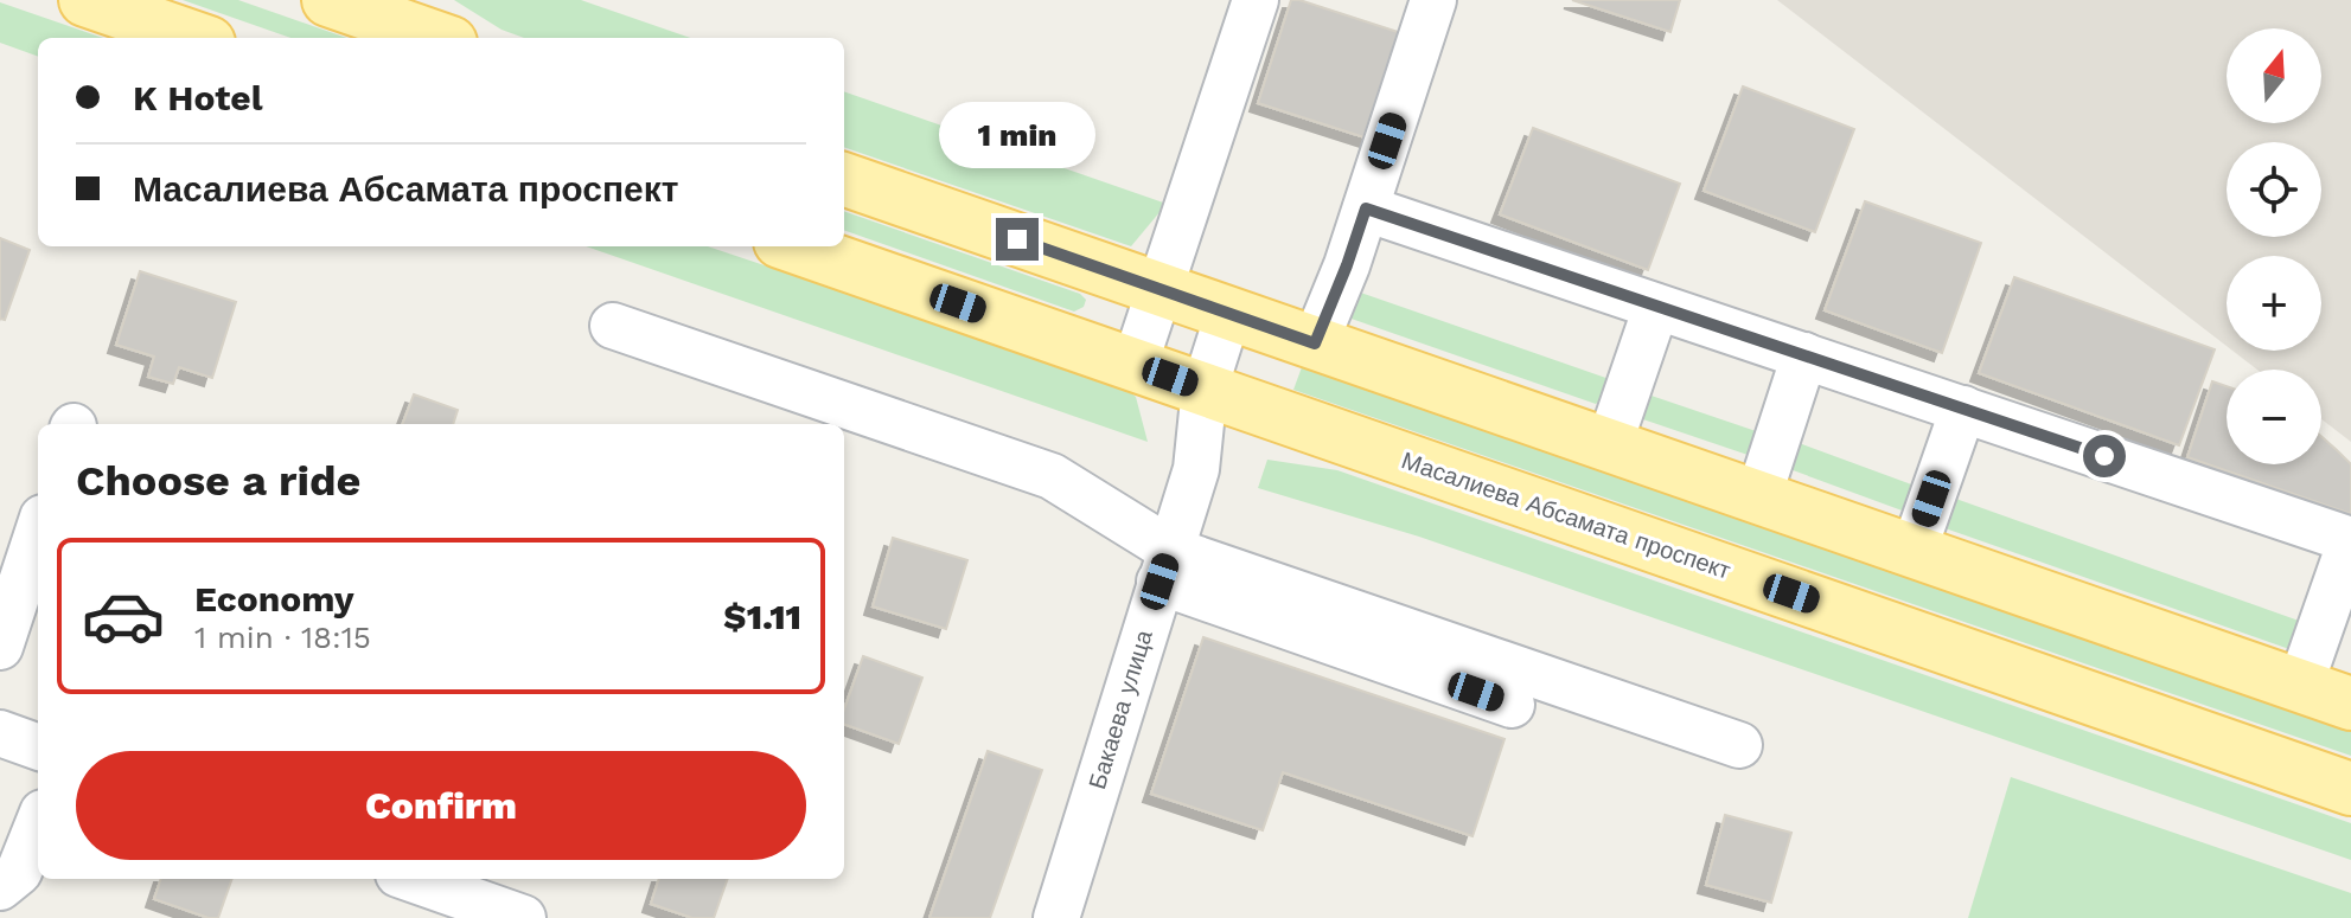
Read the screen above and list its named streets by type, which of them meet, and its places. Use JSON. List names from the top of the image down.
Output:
{
  "streets": {
    "main road": ["Масалиева Абсамата проспект"],
    "street": ["Бакаева улица"]
  },
  "crossings": [
    ["Масалиева Абсамата проспект", "Бакаева улица"]
  ],
  "north": "top",
  "page": {
    "map_buttons": ["+", "−"],
    "banner": ["K Hotel", "Масалиева Абсамата проспект"],
    "bubble": "1 min",
    "heading": "Choose a ride",
    "list": [
      {
        "name": "Economy",
        "note": "1 min · 18:15",
        "value": "$1.11"
      }
    ],
    "buttons": "Confirm"
  }
}
